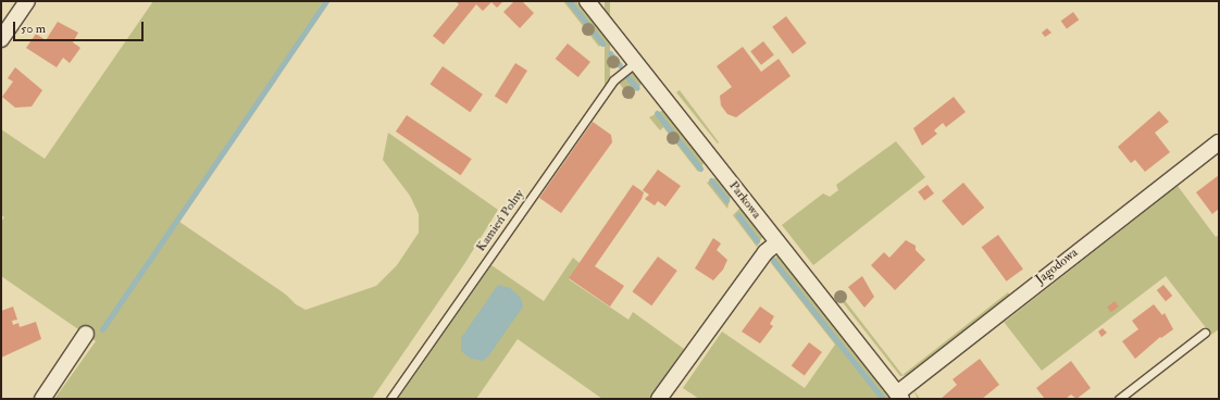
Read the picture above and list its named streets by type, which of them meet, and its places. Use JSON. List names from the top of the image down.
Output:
{
  "streets": {
    "street": ["Parkowa", "Jagodowa"],
    "lane": ["Kamień Polny"]
  },
  "crossings": [
    ["Parkowa", "Kamień Polny"],
    ["Parkowa", "Jagodowa"]
  ],
  "scale_bar": "50 m"
}
